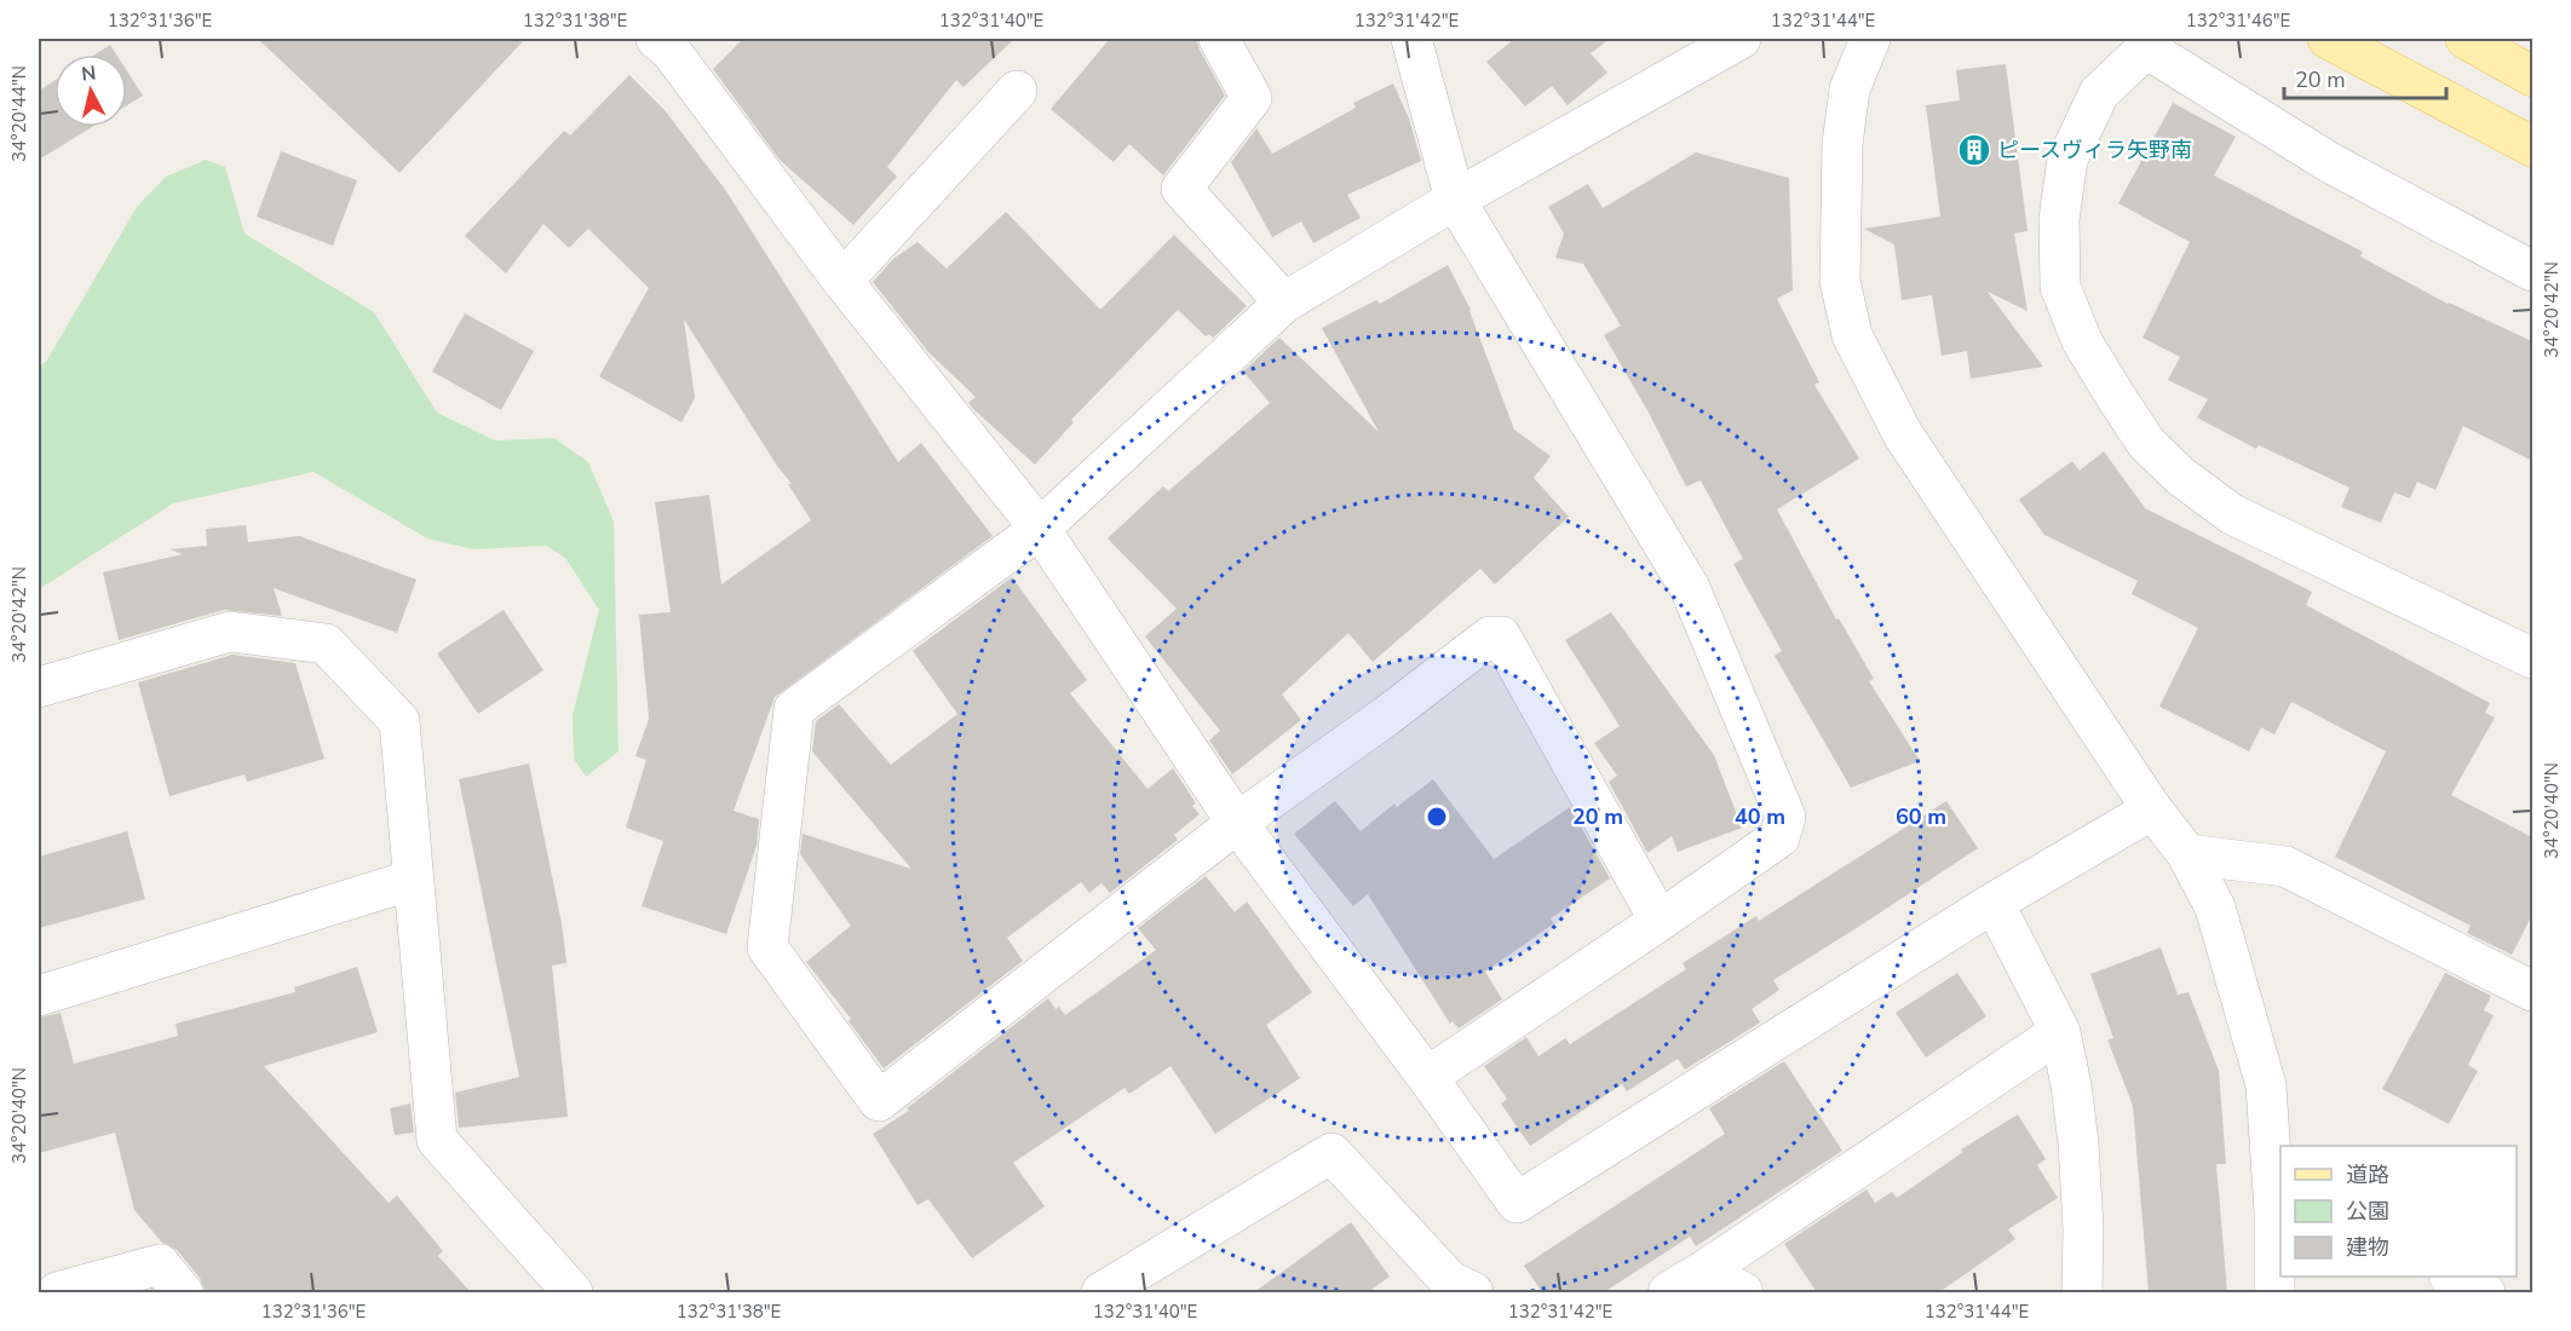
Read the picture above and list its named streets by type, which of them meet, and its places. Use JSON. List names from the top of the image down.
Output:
{
  "places": {
    "building": ["ピースヴィラ矢野南"]
  },
  "legend": ["道路", "公園", "建物"],
  "scale_bar": "20 m",
  "north": "top",
  "coordinates": [
    "132°31'36\"E",
    "132°31'38\"E",
    "132°31'40\"E",
    "132°31'42\"E",
    "132°31'44\"E",
    "132°31'46\"E",
    "34°20'44\"N",
    "34°20'42\"N",
    "34°20'40\"N"
  ],
  "rings": ["20 m", "40 m", "60 m"]
}
